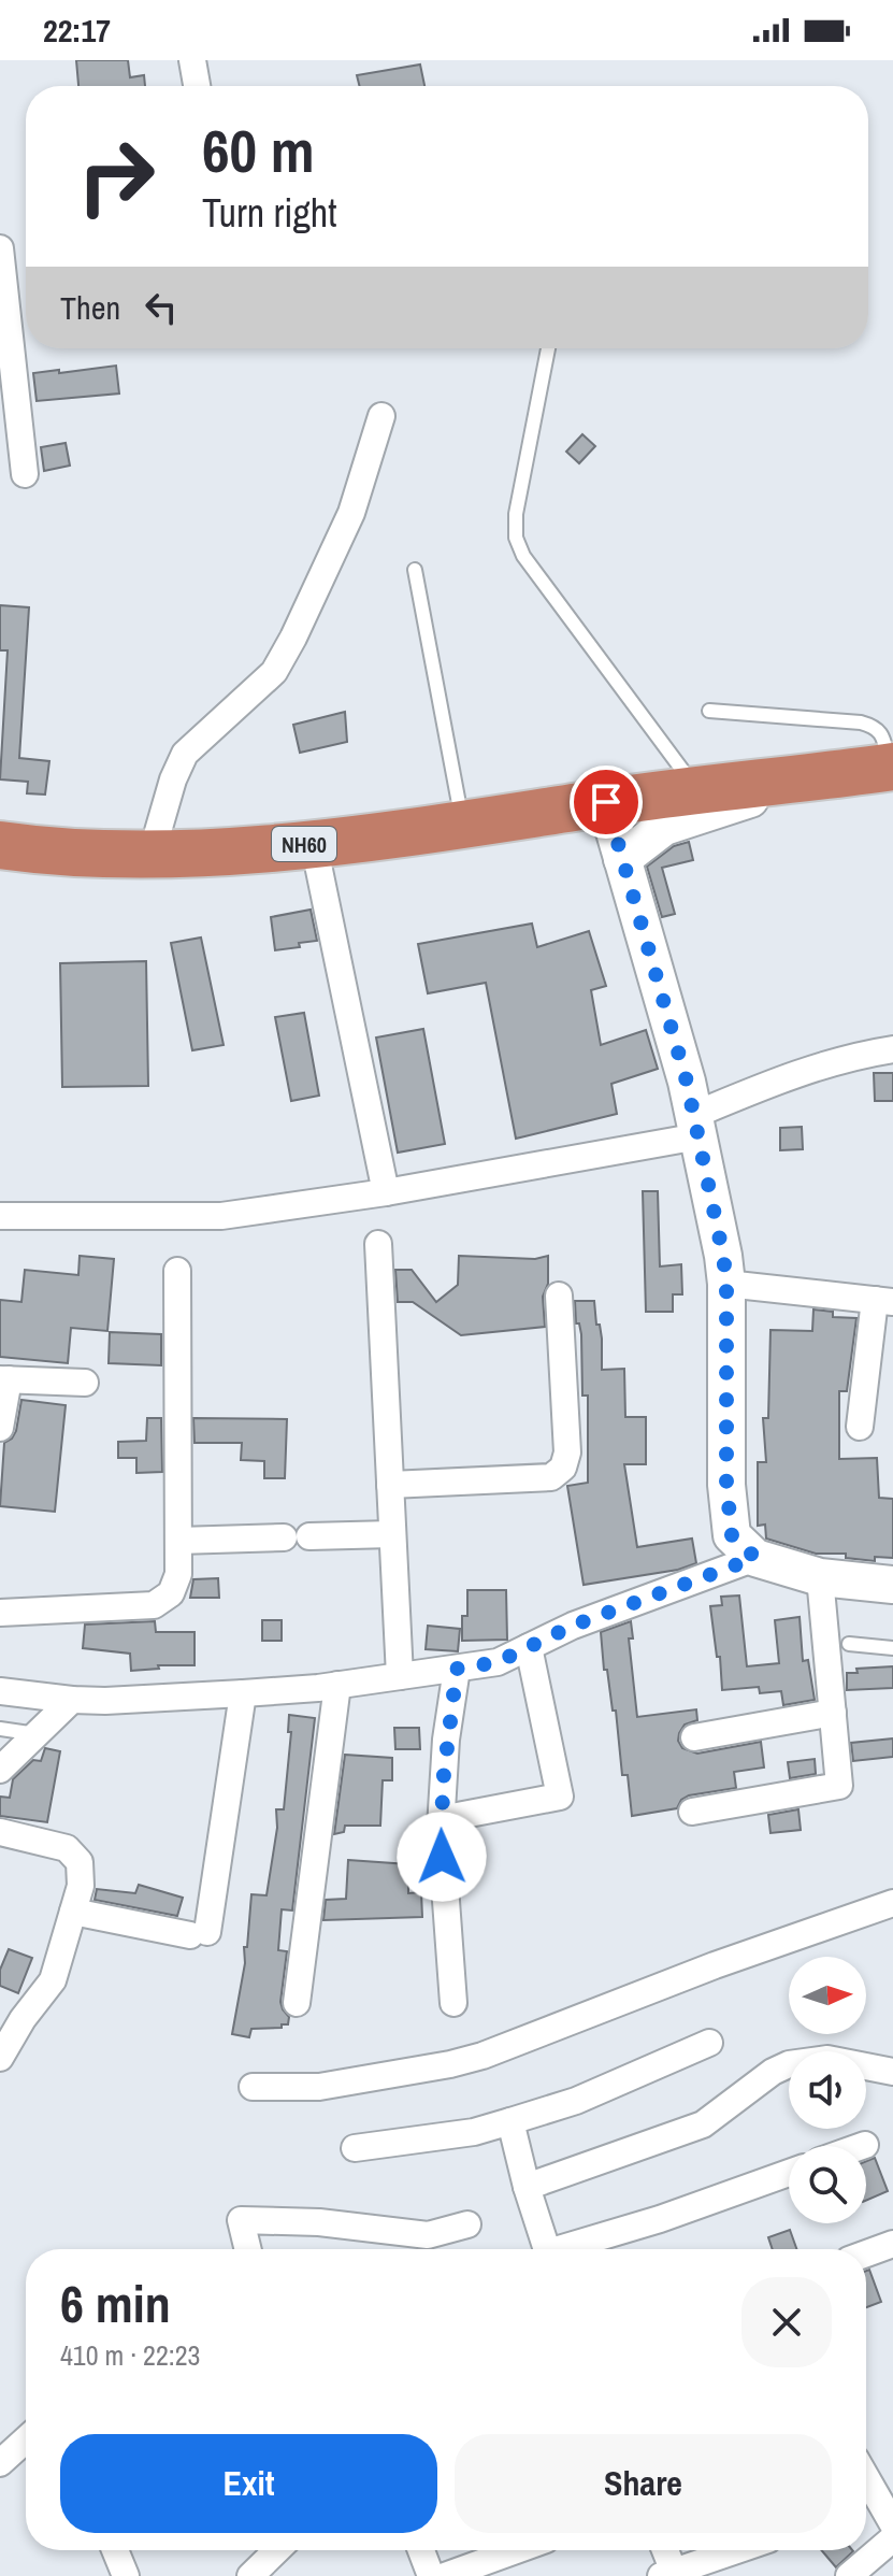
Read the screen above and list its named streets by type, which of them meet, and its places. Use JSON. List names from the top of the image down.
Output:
{
  "streets": {
    "highway": ["NH60"]
  },
  "north": "right",
  "page": {
    "status": "22:17",
    "turn": ["60 m", "Turn right"],
    "then": "Then",
    "heading": ["6 min", "410 m · 22:23"],
    "buttons": ["Exit", "Share"]
  }
}
